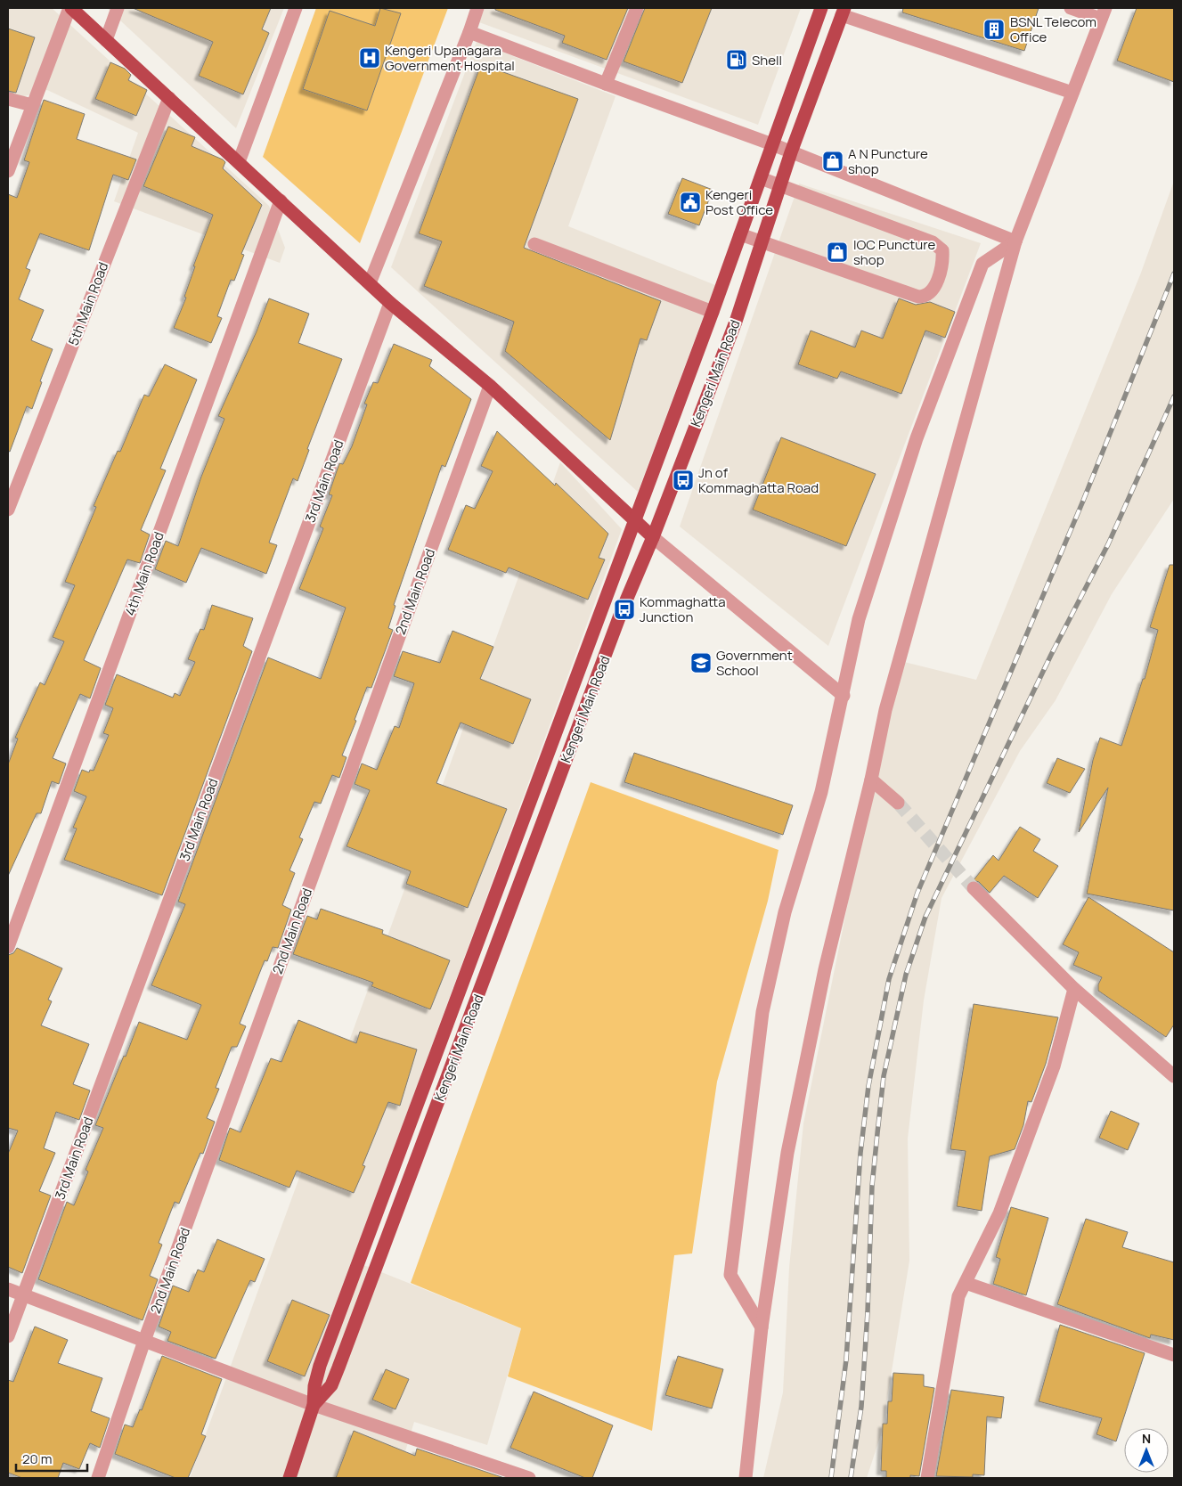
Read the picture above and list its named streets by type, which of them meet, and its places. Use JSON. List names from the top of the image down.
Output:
{
  "streets": {
    "main road": ["Kengeri Main Road"],
    "street": [
      "5th Main Road",
      "3rd Main Road",
      "4th Main Road",
      "2nd Main Road"
    ]
  },
  "places": {
    "building": ["BSNL Telecom Office"],
    "hospital": ["Kengeri Upanagara Government Hospital"],
    "fuel station": ["Shell"],
    "shop": ["A N Puncture shop", "IOC Puncture shop"],
    "public building": ["Kengeri Post Office"],
    "bus stop": ["Jn of Kommaghatta Road", "Kommaghatta Junction"],
    "school or university": ["Government School"]
  },
  "scale_bar": "20 m",
  "north": "top"
}
